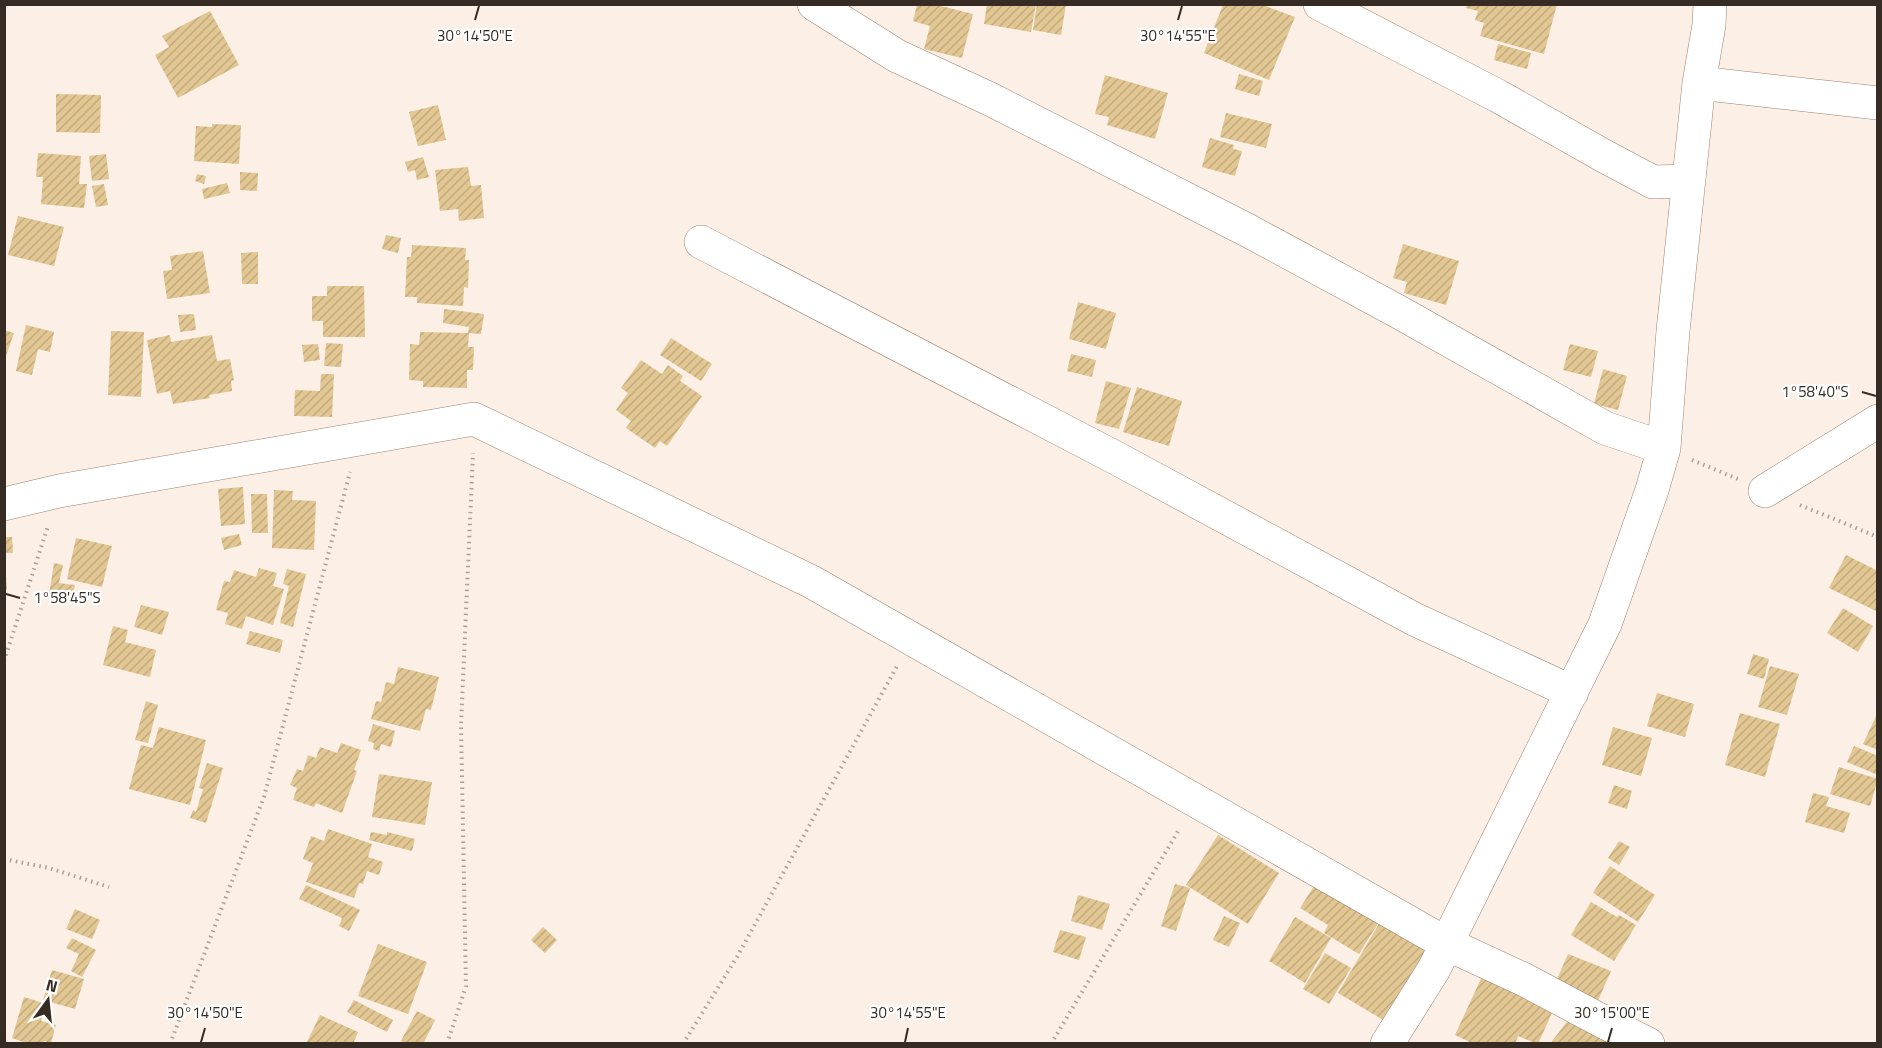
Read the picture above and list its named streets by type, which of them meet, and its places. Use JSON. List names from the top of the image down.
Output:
{
  "north": "top",
  "coordinates": [
    "30°14'50\"E",
    "30°14'55\"E",
    "1°58'40\"S",
    "1°58'45\"S",
    "30°15'00\"E"
  ]
}
